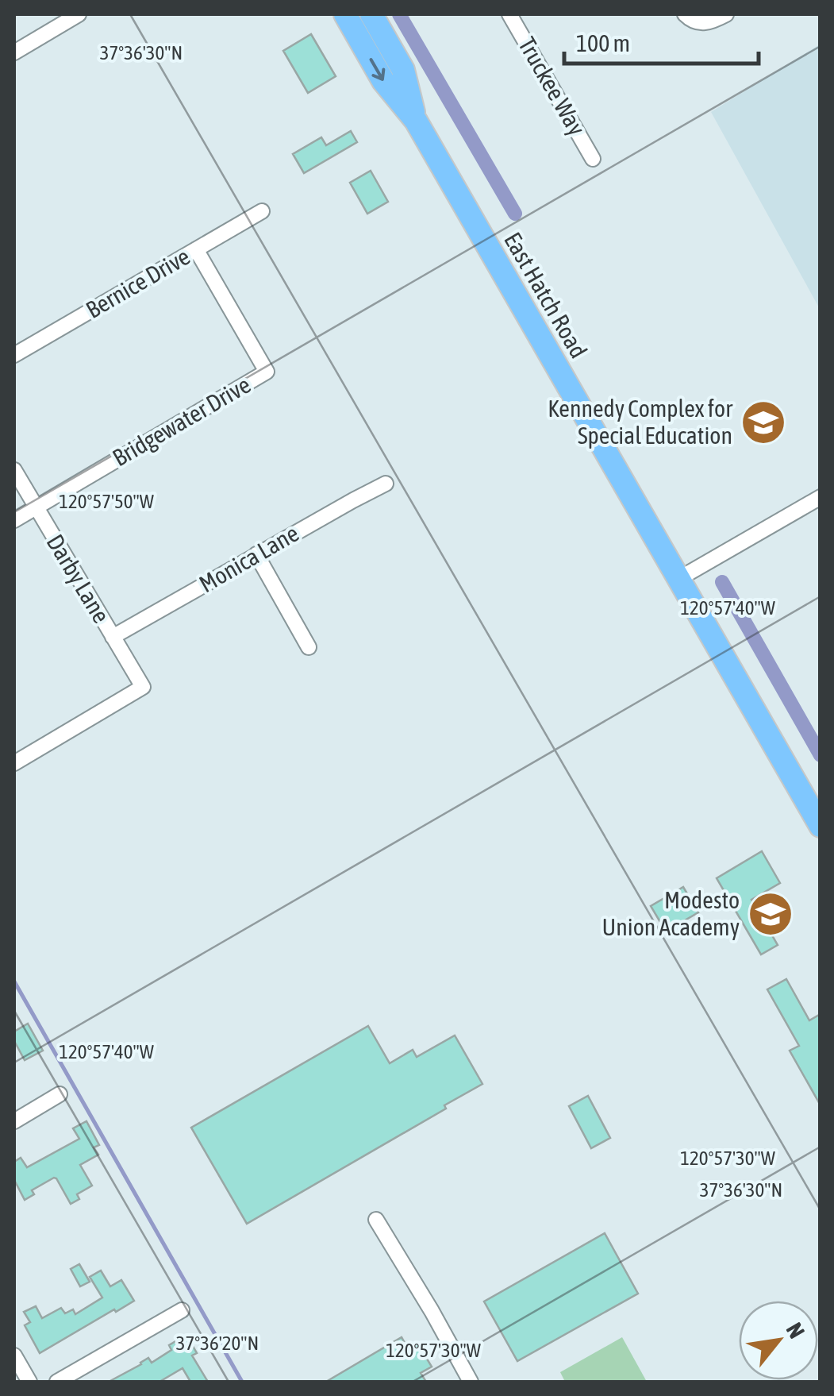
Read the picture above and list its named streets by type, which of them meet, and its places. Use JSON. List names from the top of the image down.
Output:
{
  "streets": {
    "main road": ["East Hatch Road"],
    "street": [
      "Truckee Way",
      "Bernice Drive",
      "Bridgewater Drive",
      "Monica Lane",
      "Darby Lane"
    ]
  },
  "crossings": [
    ["Bernice Drive", "Bridgewater Drive"],
    ["Bridgewater Drive", "Darby Lane"],
    ["Monica Lane", "Darby Lane"]
  ],
  "places": {
    "school or university": ["Kennedy Complex for Special Education", "Modesto Union Academy"]
  },
  "scale_bar": "100 m",
  "north": "top right",
  "coordinates": [
    "37°36'30\"N",
    "120°57'50\"W",
    "120°57'40\"W",
    "120°57'30\"W",
    "37°36'20\"N"
  ]
}
